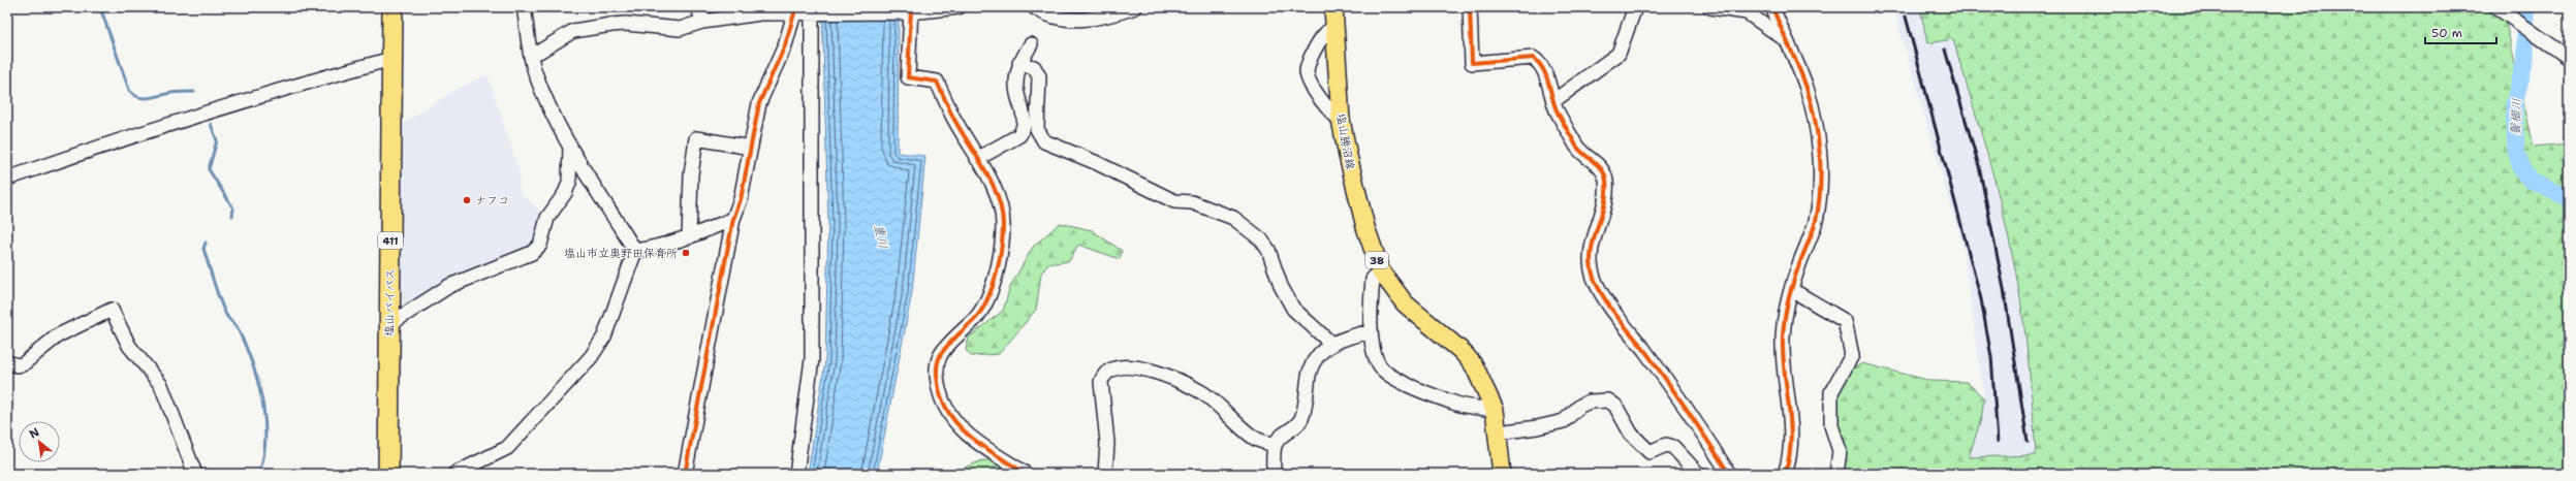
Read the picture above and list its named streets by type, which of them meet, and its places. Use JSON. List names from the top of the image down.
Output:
{
  "streets": {
    "highway": ["411", "塩山バイパス"],
    "main road": ["塩山勝沼線", "38"]
  },
  "crossings": [
    ["塩山勝沼線", "38"]
  ],
  "water": ["鬢櫛川", "重川"],
  "places": ["ナフコ", "塩山市立奥野田保育所"],
  "scale_bar": "50 m",
  "north": "top left"
}
